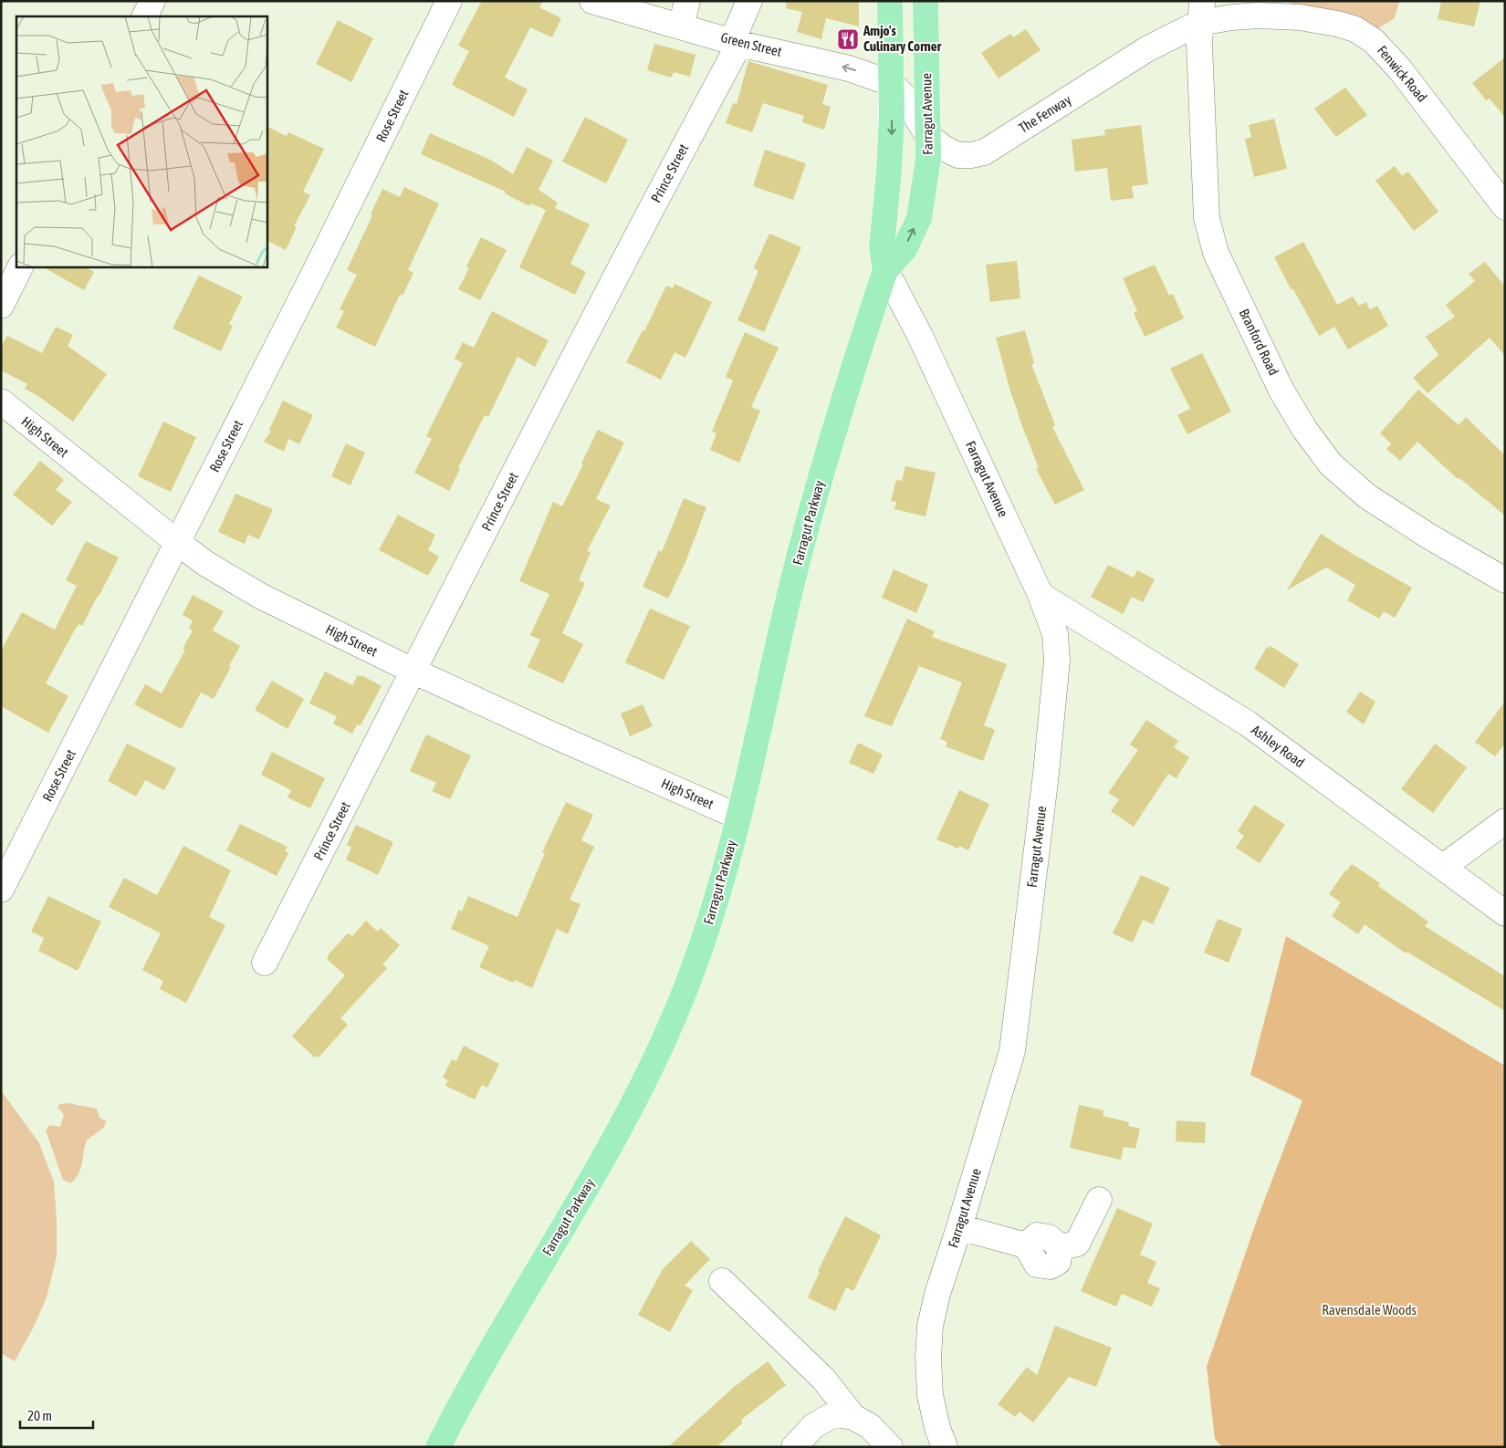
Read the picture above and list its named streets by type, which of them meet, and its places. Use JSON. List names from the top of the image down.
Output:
{
  "streets": {
    "main road": ["Farragut Avenue", "Farragut Parkway"],
    "street": [
      "Green Street",
      "Fenwick Road",
      "The Fenway",
      "Rose Street",
      "Prince Street",
      "Branford Road",
      "High Street",
      "Ashley Road"
    ]
  },
  "crossings": [
    ["Green Street", "Farragut Avenue"],
    ["Green Street", "The Fenway"],
    ["Green Street", "Prince Street"],
    ["Fenwick Road", "The Fenway"],
    ["Fenwick Road", "Branford Road"],
    ["Farragut Avenue", "The Fenway"],
    ["Farragut Avenue", "Farragut Parkway"],
    ["Farragut Avenue", "Ashley Road"],
    ["The Fenway", "Branford Road"],
    ["Rose Street", "High Street"],
    ["Prince Street", "High Street"],
    ["High Street", "Farragut Parkway"]
  ],
  "one_way": ["Green Street"],
  "parks": ["Ravensdale Woods"],
  "places": {
    "restaurant": ["Amjo's Culinary Corner"]
  },
  "scale_bar": "20 m"
}
